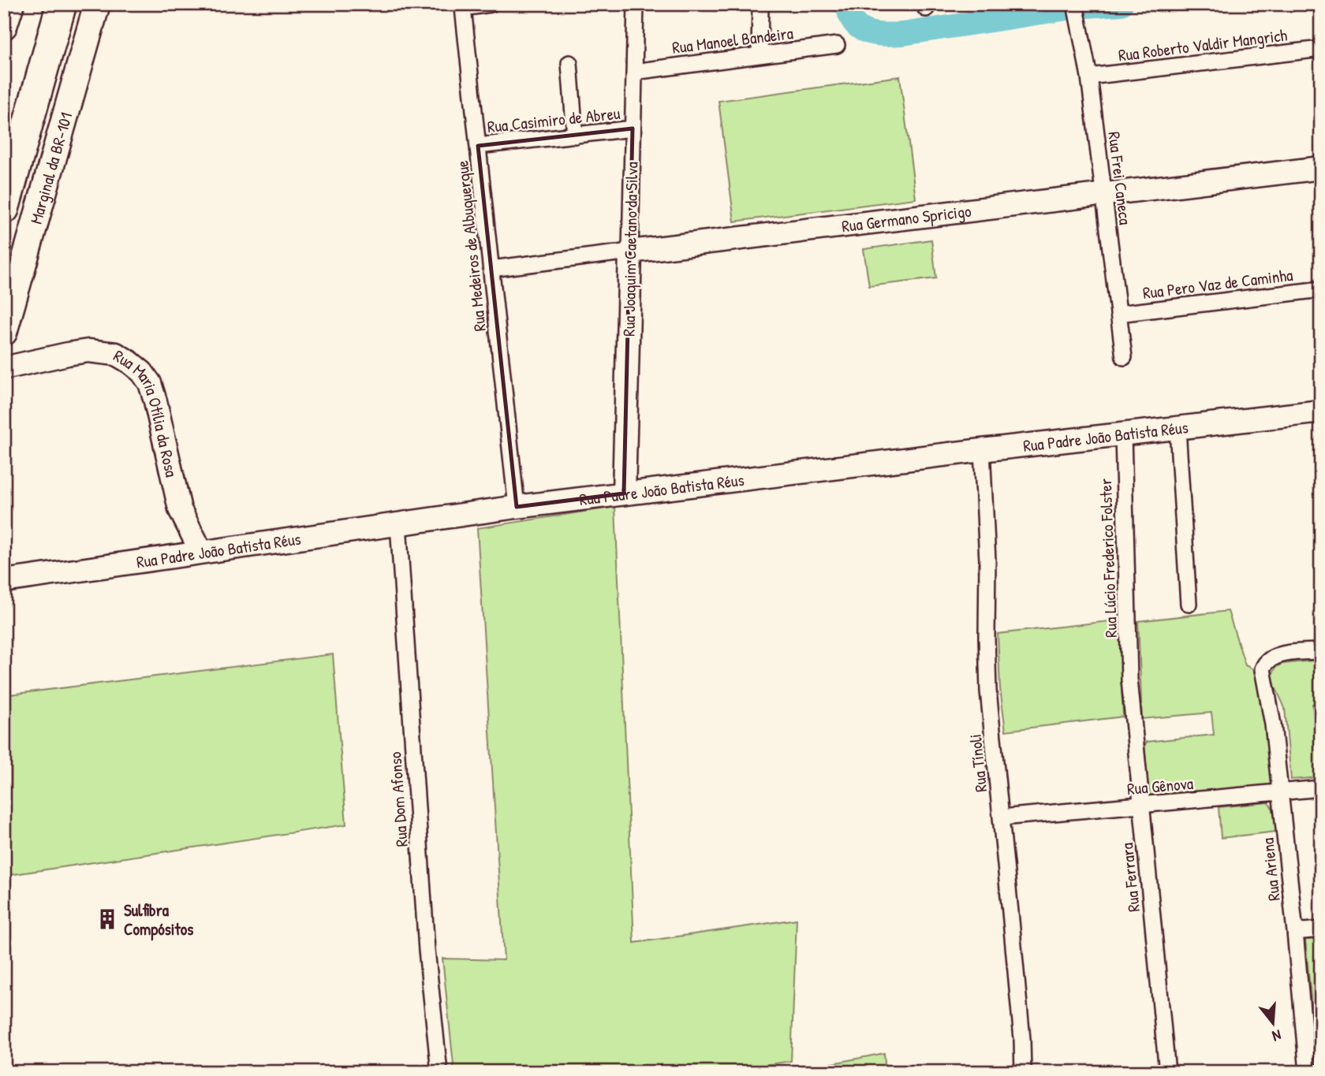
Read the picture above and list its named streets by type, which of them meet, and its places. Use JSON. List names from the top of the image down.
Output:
{
  "streets": {
    "main road": [
      "Marginal da BR-101",
      "Rua Germano Spricigo",
      "Rua Joaquim Caetano da Silva",
      "Rua Maria Otília da Rosa",
      "Rua Padre João Batista Réus"
    ],
    "street": [
      "Rua Manoel Bandeira",
      "Rua Roberto Valdir Mangrich",
      "Rua Casimiro de Abreu",
      "Rua Frei Caneca",
      "Rua Medeiros de Albuquerque",
      "Rua Pero Vaz de Caminha",
      "Rua Lúcio Frederico Folster",
      "Rua Tínoli",
      "Rua Gênova",
      "Rua Dom Afonso",
      "Rua Ariena",
      "Rua Ferrara"
    ]
  },
  "crossings": [
    ["Rua Manoel Bandeira", "Rua Joaquim Caetano da Silva"],
    ["Rua Roberto Valdir Mangrich", "Rua Frei Caneca"],
    ["Rua Casimiro de Abreu", "Rua Medeiros de Albuquerque"],
    ["Rua Casimiro de Abreu", "Rua Joaquim Caetano da Silva"],
    ["Rua Frei Caneca", "Rua Germano Spricigo"],
    ["Rua Frei Caneca", "Rua Pero Vaz de Caminha"],
    ["Rua Germano Spricigo", "Rua Medeiros de Albuquerque"],
    ["Rua Germano Spricigo", "Rua Joaquim Caetano da Silva"],
    ["Rua Medeiros de Albuquerque", "Rua Padre João Batista Réus"],
    ["Rua Joaquim Caetano da Silva", "Rua Padre João Batista Réus"],
    ["Rua Maria Otília da Rosa", "Rua Padre João Batista Réus"],
    ["Rua Padre João Batista Réus", "Rua Lúcio Frederico Folster"],
    ["Rua Padre João Batista Réus", "Rua Tínoli"],
    ["Rua Padre João Batista Réus", "Rua Dom Afonso"],
    ["Rua Lúcio Frederico Folster", "Rua Ferrara"],
    ["Rua Tínoli", "Rua Gênova"],
    ["Rua Gênova", "Rua Ariena"],
    ["Rua Gênova", "Rua Ferrara"]
  ],
  "places": {
    "building": ["Sulfibra Compósitos"]
  },
  "north": "bottom"
}
